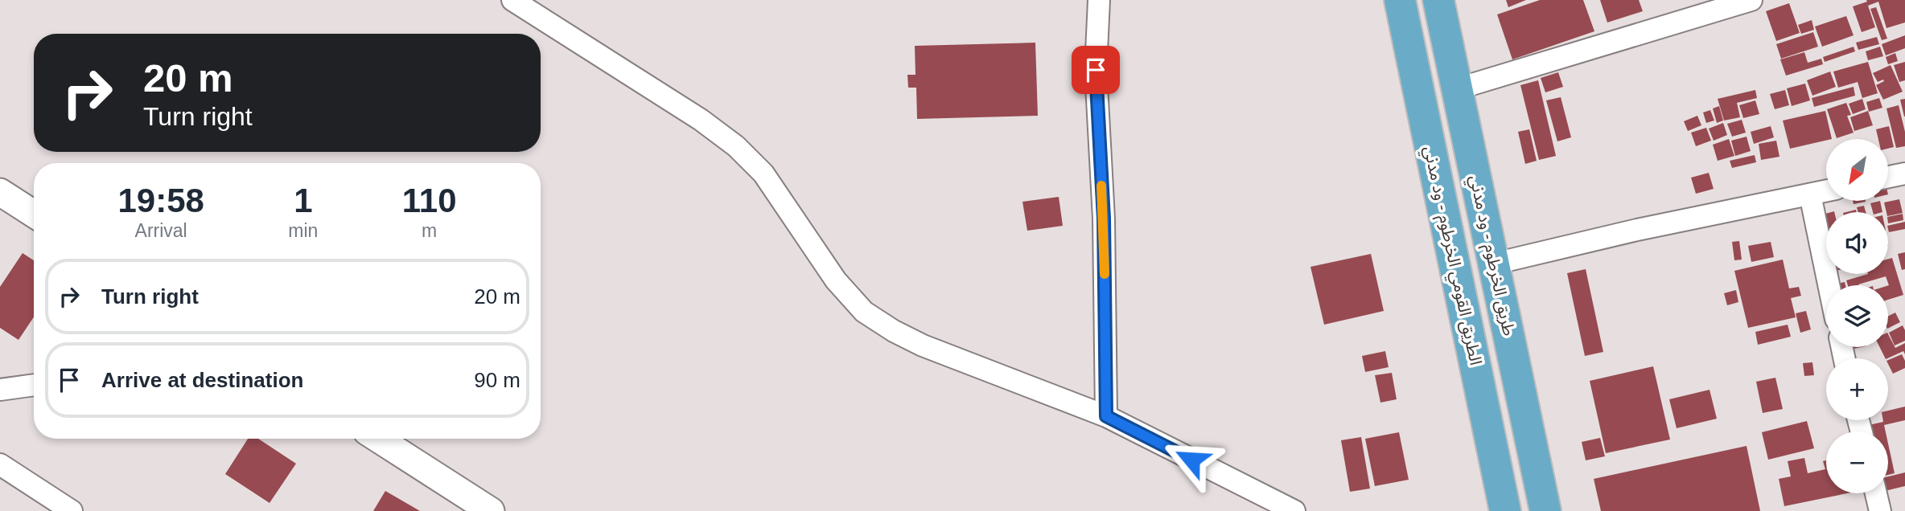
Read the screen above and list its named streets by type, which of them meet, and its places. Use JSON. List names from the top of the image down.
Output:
{
  "streets": {
    "highway": ["الطريق القومي الخرطوم - ود مدني", "طريق الخرطوم - ود مدني"]
  },
  "north": "bottom left",
  "page": {
    "turn": ["20 m", "Turn right"],
    "map_buttons": ["+", "−"],
    "eta": [
      "19:58",
      "Arrival",
      "1",
      "min",
      "110",
      "m"
    ],
    "list": [
      {
        "name": "Turn right",
        "value": "20 m"
      },
      {
        "name": "Arrive at destination",
        "value": "90 m"
      }
    ]
  }
}
